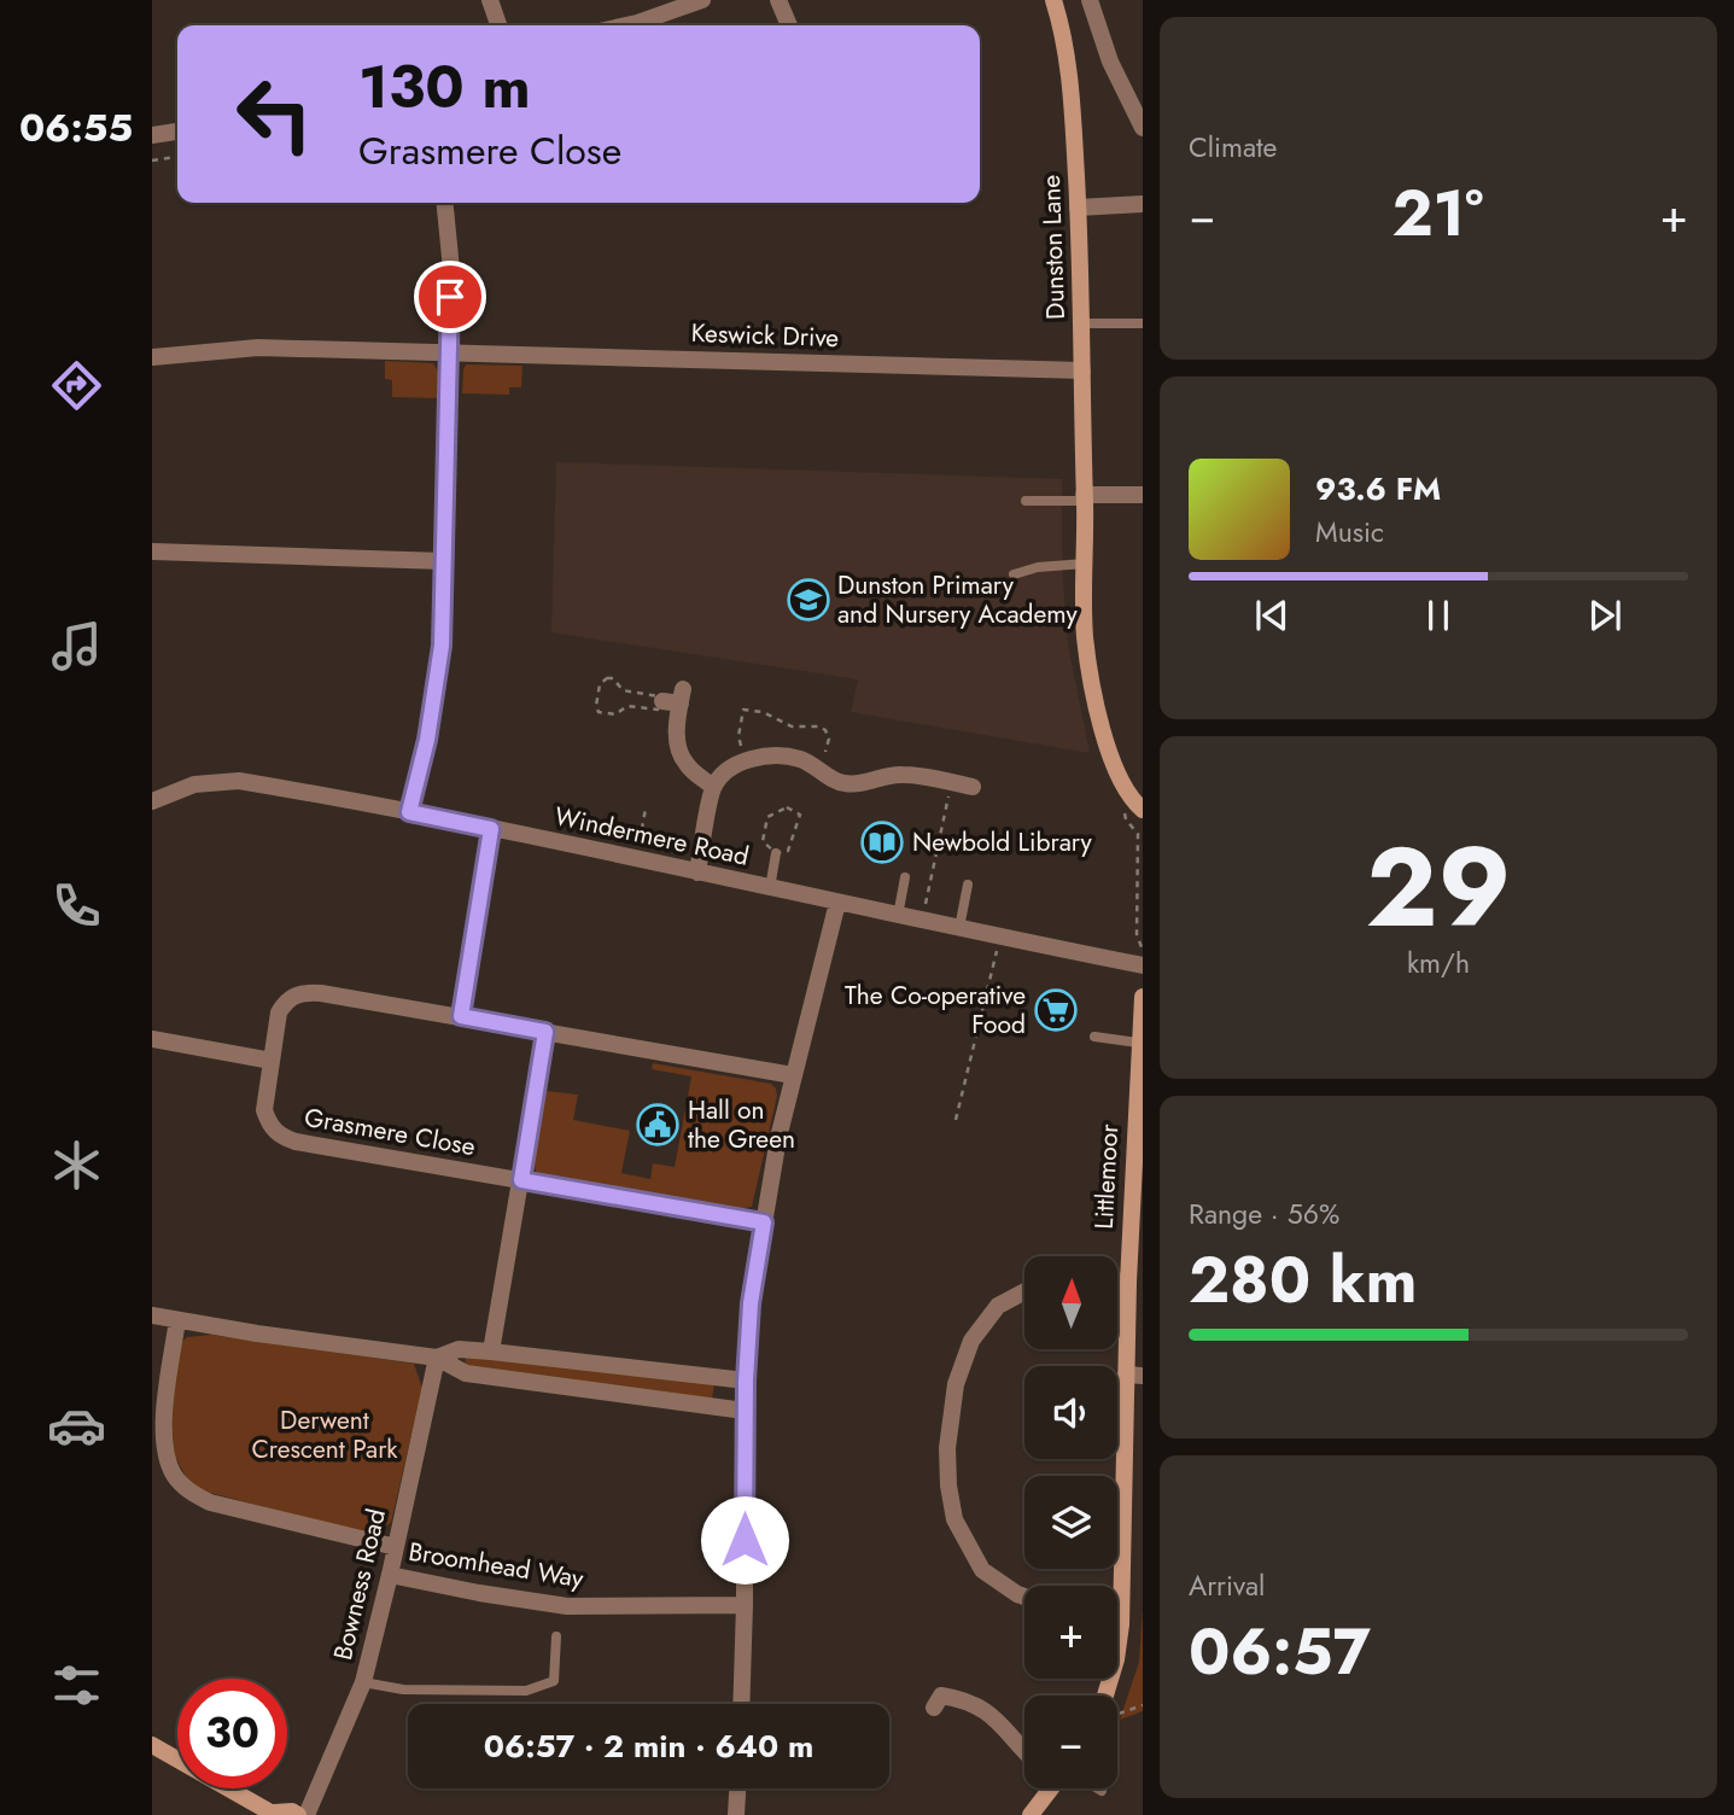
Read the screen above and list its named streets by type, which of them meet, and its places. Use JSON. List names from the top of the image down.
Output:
{
  "streets": {
    "main road": ["Dunston Lane", "Littlemoor"],
    "street": [
      "Keswick Drive",
      "Windermere Road",
      "Grasmere Close",
      "Broomhead Way",
      "Bowness Road"
    ]
  },
  "crossings": [
    ["Dunston Lane", "Keswick Drive"],
    ["Broomhead Way", "Bowness Road"]
  ],
  "parks": ["Derwent Crescent Park"],
  "places": {
    "school or university": ["Dunston Primary and Nursery Academy"],
    "library": ["Newbold Library"],
    "supermarket": ["The Co-operative Food"],
    "public building": ["Hall on the Green"]
  },
  "north": "top",
  "page": {
    "tabs": "06:55",
    "tile": [
      "Climate",
      ["29", "km/h"],
      ["Range · 56%", "280 km"],
      ["Arrival", "06:57"]
    ],
    "turn": ["130 m", "Grasmere Close"],
    "heat": ["−", "21°", "+"],
    "song": ["93.6 FM", "Music"],
    "map_buttons": ["+", "−"],
    "limit": "30",
    "trip": "06:57 · 2 min · 640 m"
  }
}
